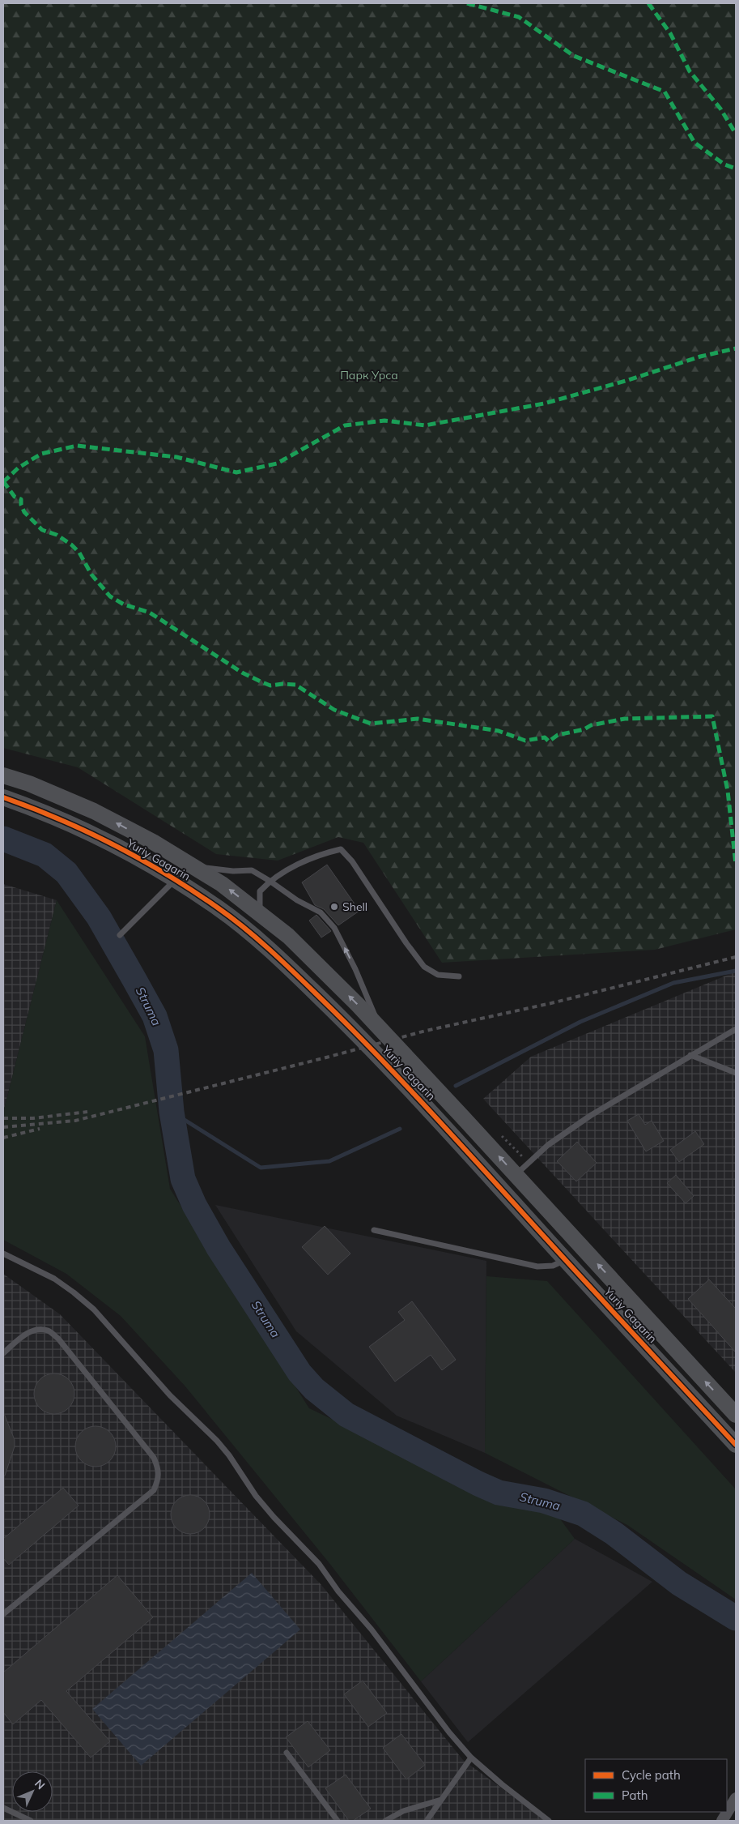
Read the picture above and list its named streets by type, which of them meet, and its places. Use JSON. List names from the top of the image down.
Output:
{
  "streets": {
    "street": ["Yuriy Gagarin"]
  },
  "water": ["Struma"],
  "parks": ["Парк Урса"],
  "places": ["Shell"],
  "legend": ["Cycle path", "Path"],
  "north": "top right"
}
